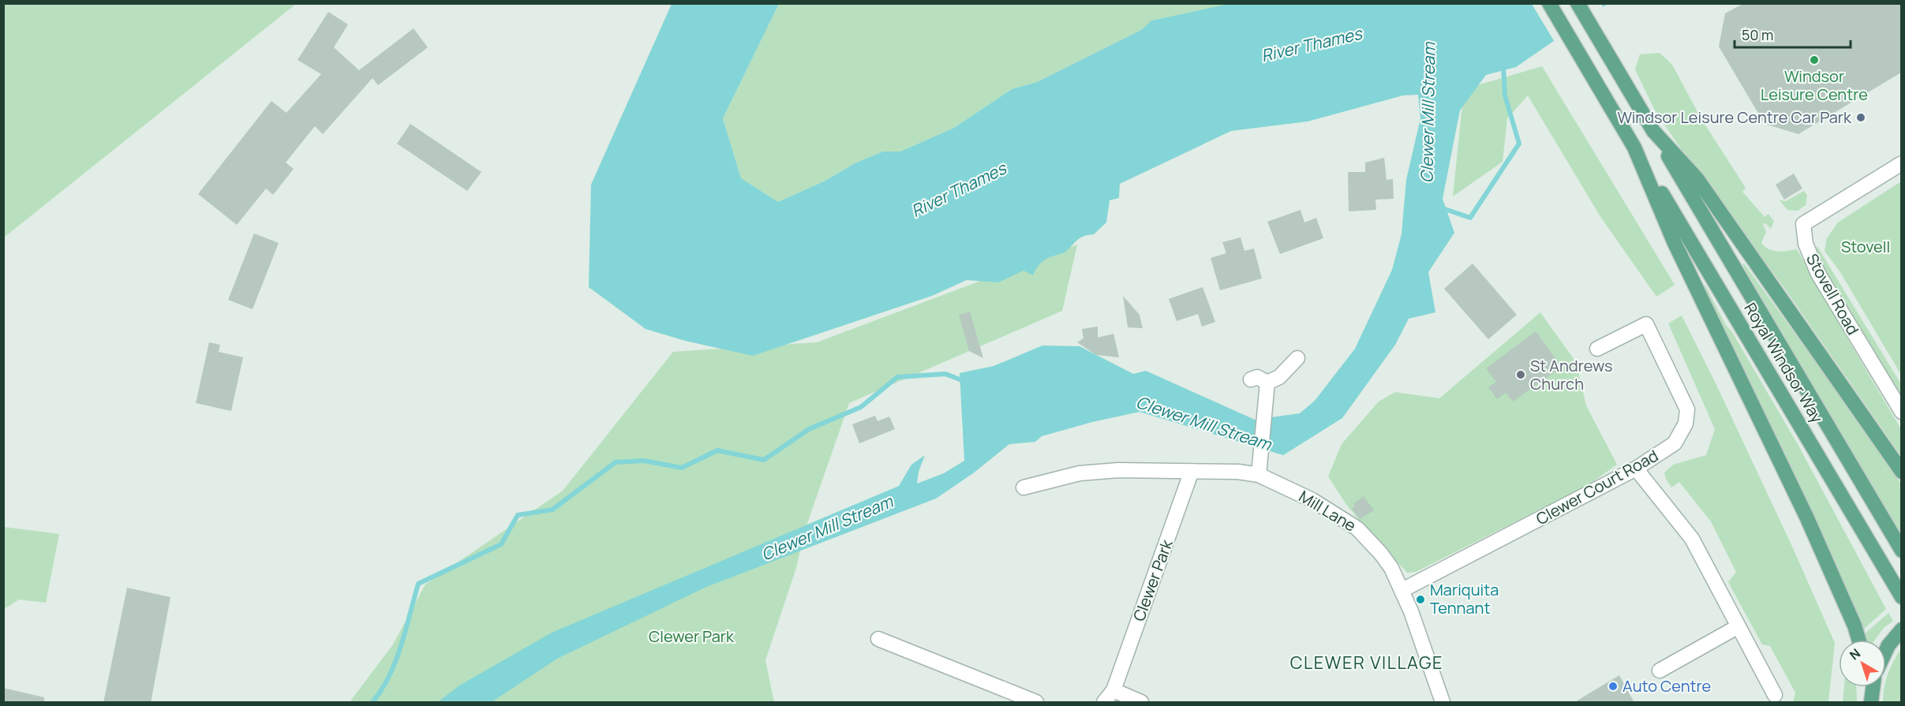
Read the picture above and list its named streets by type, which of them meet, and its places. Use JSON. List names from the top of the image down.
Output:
{
  "streets": {
    "main road": ["Royal Windsor Way"],
    "street": [
      "Stovell Road",
      "Clewer Court Road",
      "Mill Lane",
      "Clewer Park"
    ]
  },
  "crossings": [
    ["Clewer Court Road", "Mill Lane"],
    ["Mill Lane", "Clewer Park"]
  ],
  "districts": ["CLEWER VILLAGE"],
  "water": ["River Thames", "Clewer Mill Stream"],
  "parks": ["Stovell", "Clewer Park"],
  "places": [
    "Windsor Leisure Centre",
    "Windsor Leisure Centre Car Park",
    "St Andrews Church",
    "Mariquita Tennant",
    "Auto Centre"
  ],
  "scale_bar": "50 m",
  "north": "top left"
}
